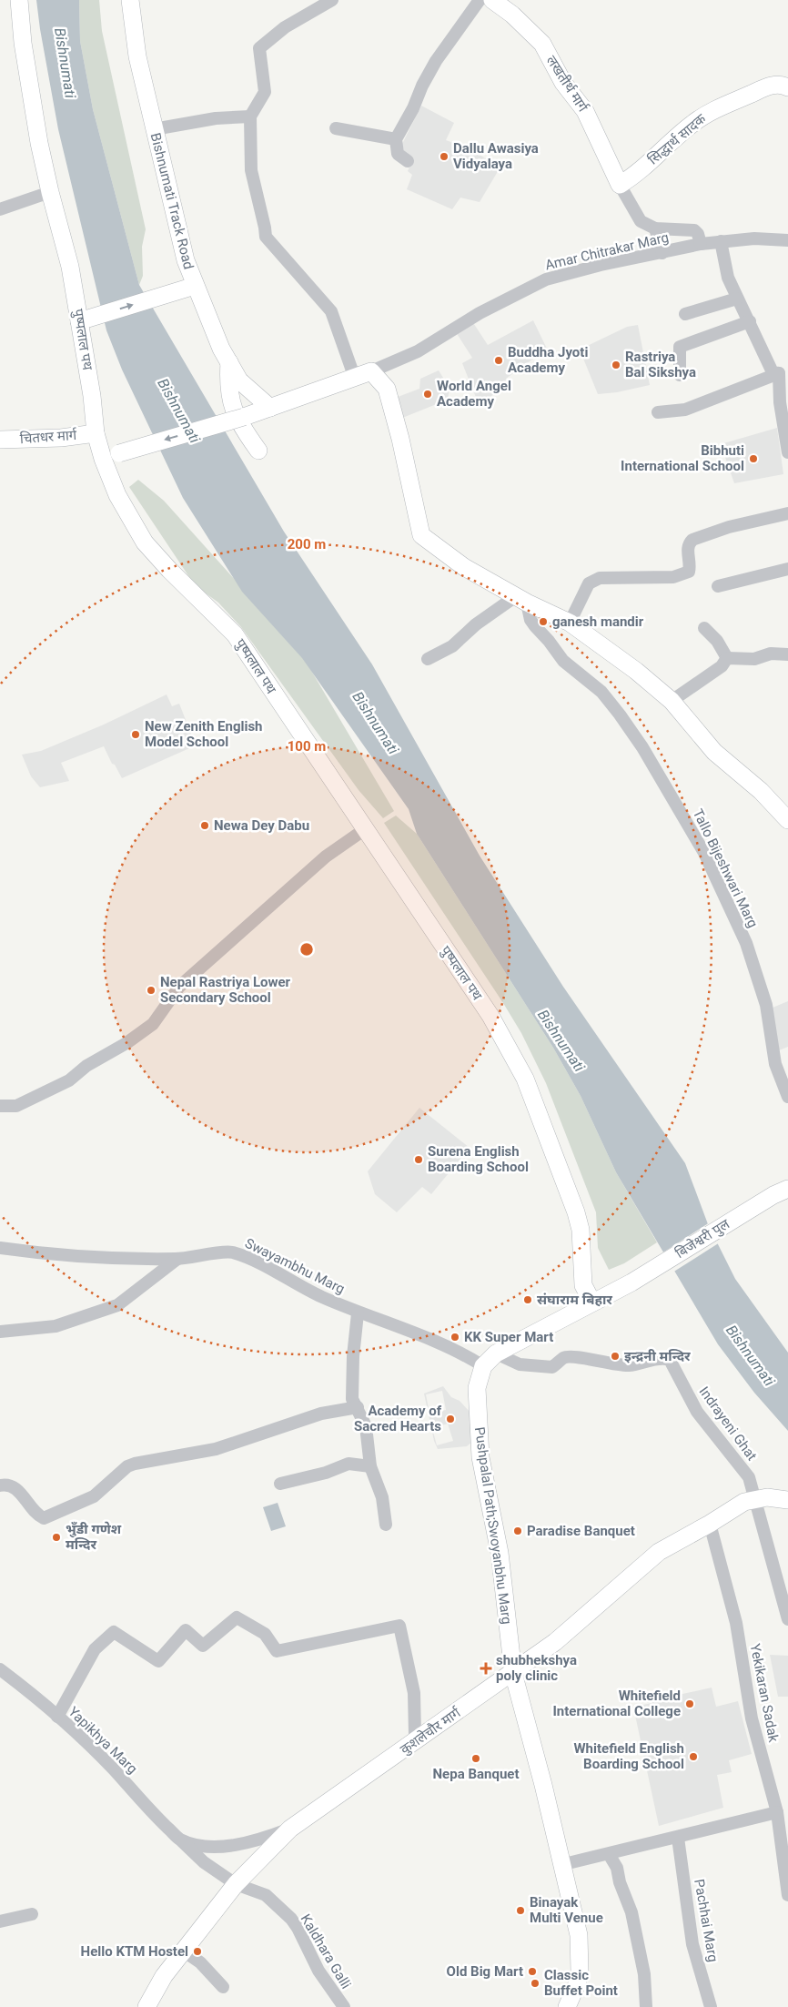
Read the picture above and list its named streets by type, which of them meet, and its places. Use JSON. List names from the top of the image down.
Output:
{
  "streets": {
    "main road": [
      "लखतीर्थ मार्ग",
      "सिद्धार्थ सादक",
      "Bishnumati Track Road",
      "पुष्पलाल पथ",
      "चितधर मार्ग",
      "बिजेश्वरी पुल",
      "Pushpalal Path;Swoyanbhu Marg",
      "कुशलेचौर मार्ग"
    ],
    "street": [
      "Amar Chitrakar Marg",
      "Tallo Bijeshwari Marg",
      "Swayambhu Marg",
      "Indrayeni Ghat",
      "Yekikaran Sadak",
      "Yapikhya Marg",
      "Pachhai Marg",
      "Kaldhara Galli"
    ]
  },
  "crossings": [
    ["लखतीर्थ मार्ग", "सिद्धार्थ सादक"],
    ["पुष्पलाल पथ", "चितधर मार्ग"],
    ["पुष्पलाल पथ", "बिजेश्वरी पुल"],
    ["बिजेश्वरी पुल", "Swayambhu Marg"],
    ["बिजेश्वरी पुल", "Indrayeni Ghat"],
    ["बिजेश्वरी पुल", "Pushpalal Path;Swoyanbhu Marg"],
    ["Swayambhu Marg", "Pushpalal Path;Swoyanbhu Marg"],
    ["Indrayeni Ghat", "कुशलेचौर मार्ग"],
    ["Pushpalal Path;Swoyanbhu Marg", "कुशलेचौर मार्ग"],
    ["Yekikaran Sadak", "कुशलेचौर मार्ग"],
    ["कुशलेचौर मार्ग", "Yapikhya Marg"],
    ["कुशलेचौर मार्ग", "Kaldhara Galli"],
    ["Yapikhya Marg", "Kaldhara Galli"]
  ],
  "water": ["Bishnumati"],
  "places": {
    "other": [
      "Dallu Awasiya Vidyalaya",
      "Buddha Jyoti Academy",
      "Rastriya Bal Sikshya",
      "World Angel Academy",
      "Bibhuti International School",
      "ganesh mandir",
      "New Zenith English Model School",
      "Newa Dey Dabu",
      "Nepal Rastriya Lower Secondary School",
      "Surena English Boarding School",
      "संघाराम बिहार",
      "KK Super Mart",
      "इन्द्रनी मन्दिर",
      "Academy of Sacred Hearts",
      "Paradise Banquet",
      "भुँडी गणेश मन्दिर",
      "Whitefield International College",
      "Whitefield English Boarding School",
      "Nepa Banquet",
      "Binayak Multi Venue",
      "Hello KTM Hostel",
      "Old Big Mart",
      "Classic Buffet Point"
    ],
    "health": ["shubhekshya poly clinic"]
  },
  "rings": ["200 m", "100 m"]
}
